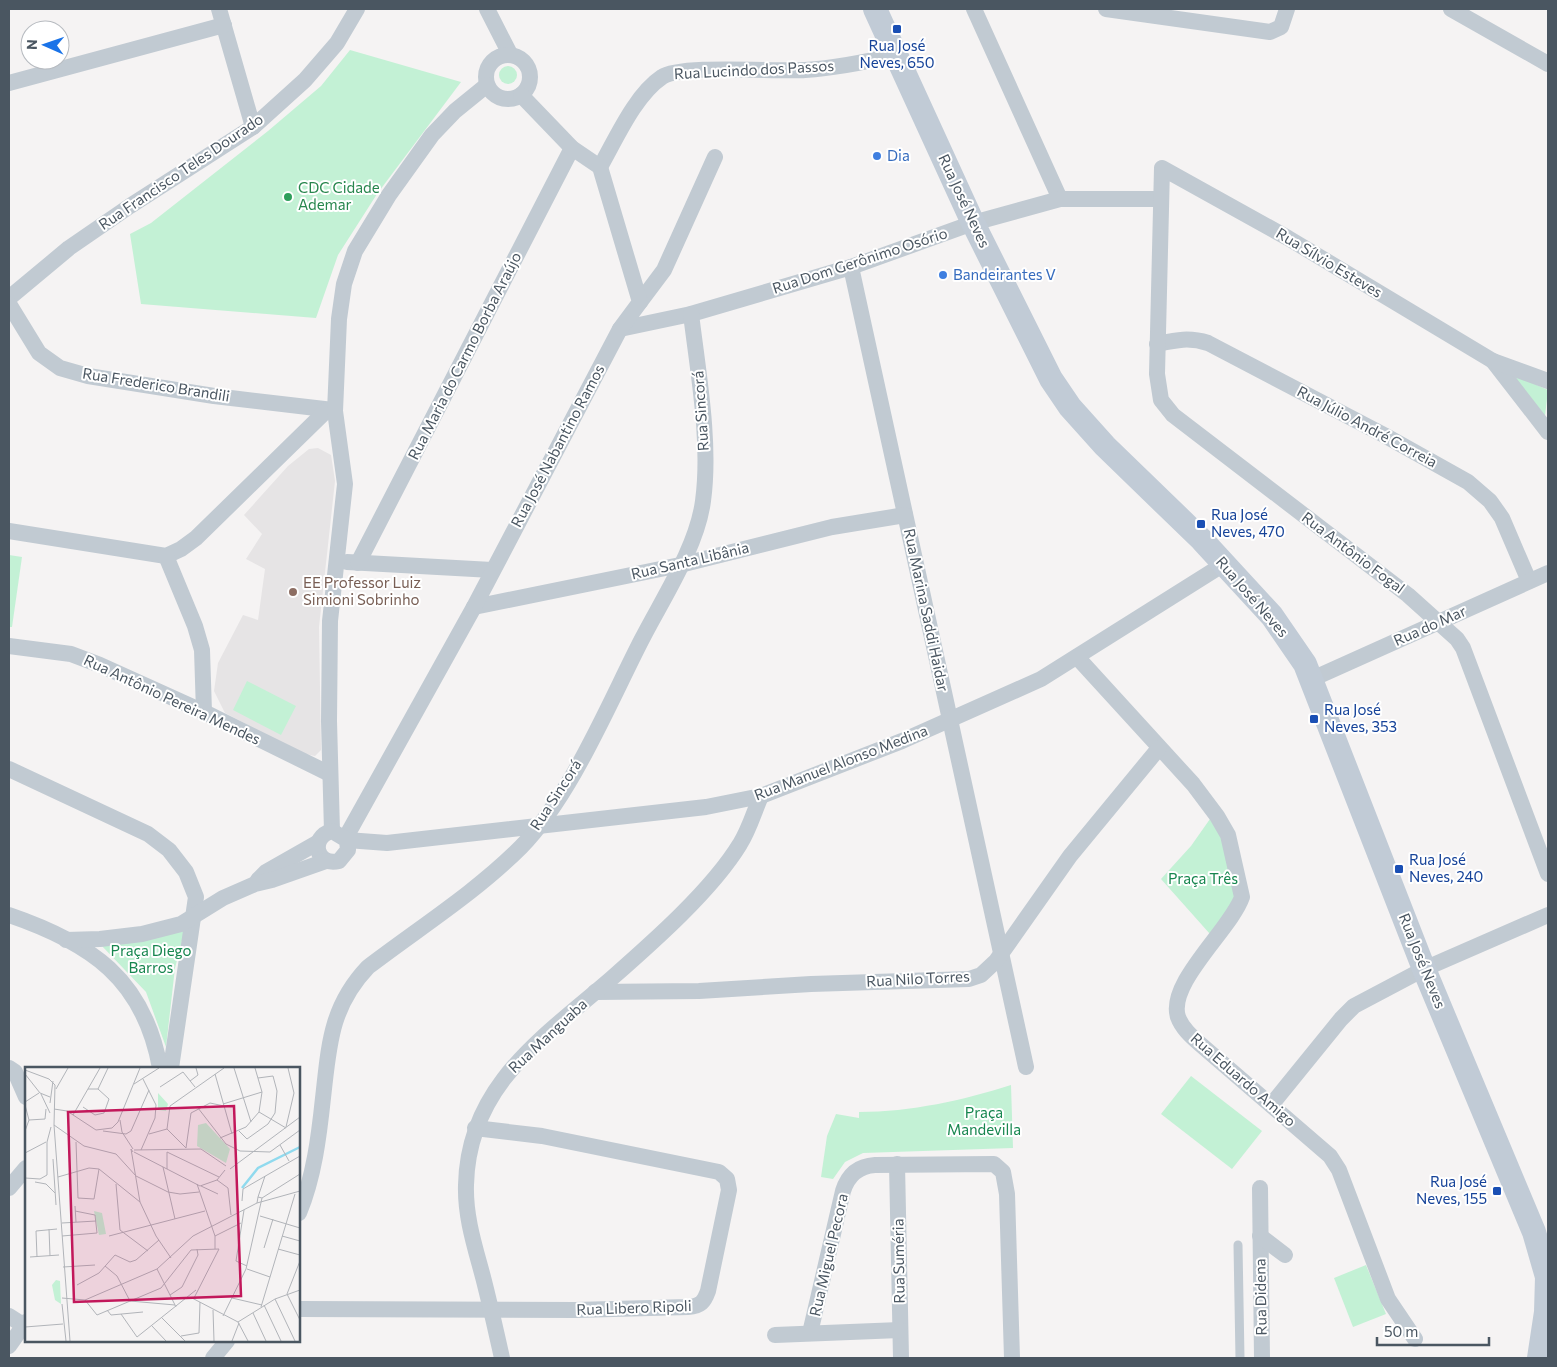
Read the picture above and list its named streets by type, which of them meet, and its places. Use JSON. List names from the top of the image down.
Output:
{
  "streets": {
    "street": [
      "Rua Lucindo dos Passos",
      "Rua Francisco Teles Dourado",
      "Rua José Neves",
      "Rua Dom Gerônimo Osório",
      "Rua Sílvio Esteves",
      "Rua Maria do Carmo Borba Araújo",
      "Rua Frederico Brandili",
      "Rua Sincorá",
      "Rua Júlio André Correia",
      "Rua José Nabantino Ramos",
      "Rua Antônio Fogal",
      "Rua Santa Libânia",
      "Rua Marina Saddi Haidar",
      "Rua do Mar",
      "Rua Antônio Pereira Mendes",
      "Rua Manuel Alonso Medina",
      "Rua Nilo Torres",
      "Rua Manguaba",
      "Rua Eduardo Amigo",
      "Rua Miguel Pecora",
      "Rua Suméria",
      "Rua Didena",
      "Rua Libero Ripoli"
    ]
  },
  "crossings": [
    ["Rua Lucindo dos Passos", "Rua José Neves"],
    ["Rua José Neves", "Rua Dom Gerônimo Osório"],
    ["Rua José Neves", "Rua do Mar"],
    ["Rua José Neves", "Rua Manuel Alonso Medina"],
    ["Rua Dom Gerônimo Osório", "Rua Sincorá"],
    ["Rua Dom Gerônimo Osório", "Rua José Nabantino Ramos"],
    ["Rua Dom Gerônimo Osório", "Rua Antônio Fogal"],
    ["Rua Dom Gerônimo Osório", "Rua Marina Saddi Haidar"],
    ["Rua Sílvio Esteves", "Rua Antônio Fogal"],
    ["Rua Sincorá", "Rua Santa Libânia"],
    ["Rua Sincorá", "Rua Manuel Alonso Medina"],
    ["Rua Júlio André Correia", "Rua Antônio Fogal"],
    ["Rua Júlio André Correia", "Rua do Mar"],
    ["Rua José Nabantino Ramos", "Rua Santa Libânia"],
    ["Rua José Nabantino Ramos", "Rua Manuel Alonso Medina"],
    ["Rua Antônio Fogal", "Rua do Mar"],
    ["Rua Santa Libânia", "Rua Marina Saddi Haidar"],
    ["Rua Marina Saddi Haidar", "Rua Manuel Alonso Medina"],
    ["Rua Marina Saddi Haidar", "Rua Nilo Torres"],
    ["Rua Manuel Alonso Medina", "Rua Manguaba"],
    ["Rua Manuel Alonso Medina", "Rua Eduardo Amigo"],
    ["Rua Nilo Torres", "Rua Manguaba"],
    ["Rua Nilo Torres", "Rua Eduardo Amigo"],
    ["Rua Manguaba", "Rua Libero Ripoli"],
    ["Rua Miguel Pecora", "Rua Suméria"]
  ],
  "parks": ["Praça Três", "Praça Diego Barros", "Praça Mandevilla"],
  "places": {
    "transit": [
      "Rua José Neves, 650",
      "Rua José Neves, 470",
      "Rua José Neves, 353",
      "Rua José Neves, 240",
      "Rua José Neves, 155"
    ],
    "other": [
      "Dia",
      "CDC Cidade Ademar",
      "Bandeirantes V",
      "EE Professor Luiz Simioni Sobrinho"
    ]
  },
  "scale_bar": "50 m",
  "north": "left"
}
